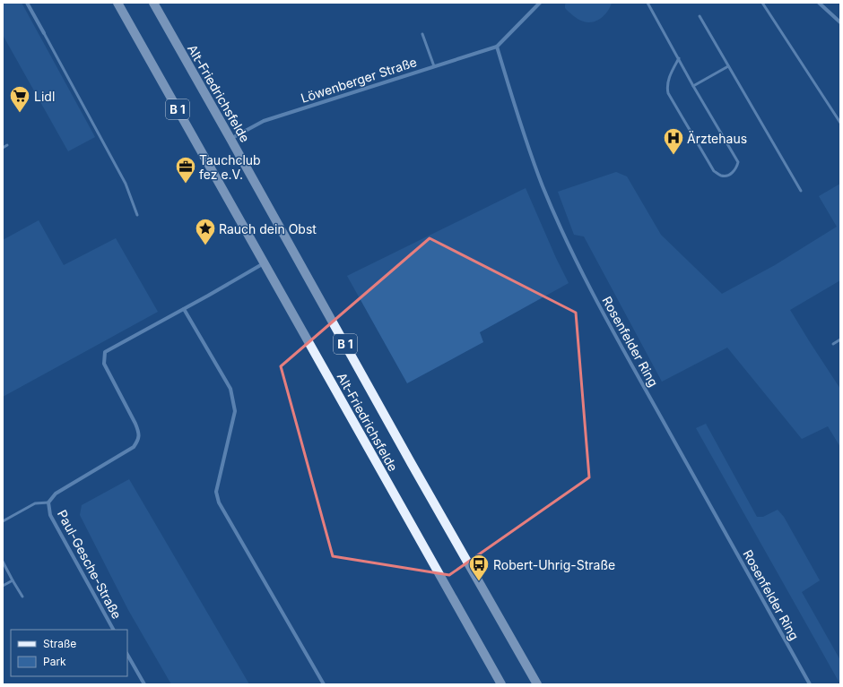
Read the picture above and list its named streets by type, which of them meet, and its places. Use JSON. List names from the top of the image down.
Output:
{
  "streets": {
    "main road": ["Alt-Friedrichsfelde", "B 1"],
    "street": ["Löwenberger Straße", "Rosenfelder Ring", "Paul-Gesche-Straße"]
  },
  "crossings": [
    ["Löwenberger Straße", "Alt-Friedrichsfelde"],
    ["Löwenberger Straße", "Rosenfelder Ring"],
    ["Alt-Friedrichsfelde", "Paul-Gesche-Straße"]
  ],
  "places": {
    "supermarket": ["Lidl"],
    "hospital": ["Ärztehaus"],
    "office": ["Tauchclub fez e.V."],
    "place": ["Rauch dein Obst"],
    "bus stop": ["Robert-Uhrig-Straße"]
  },
  "legend": ["Straße", "Park"]
}
